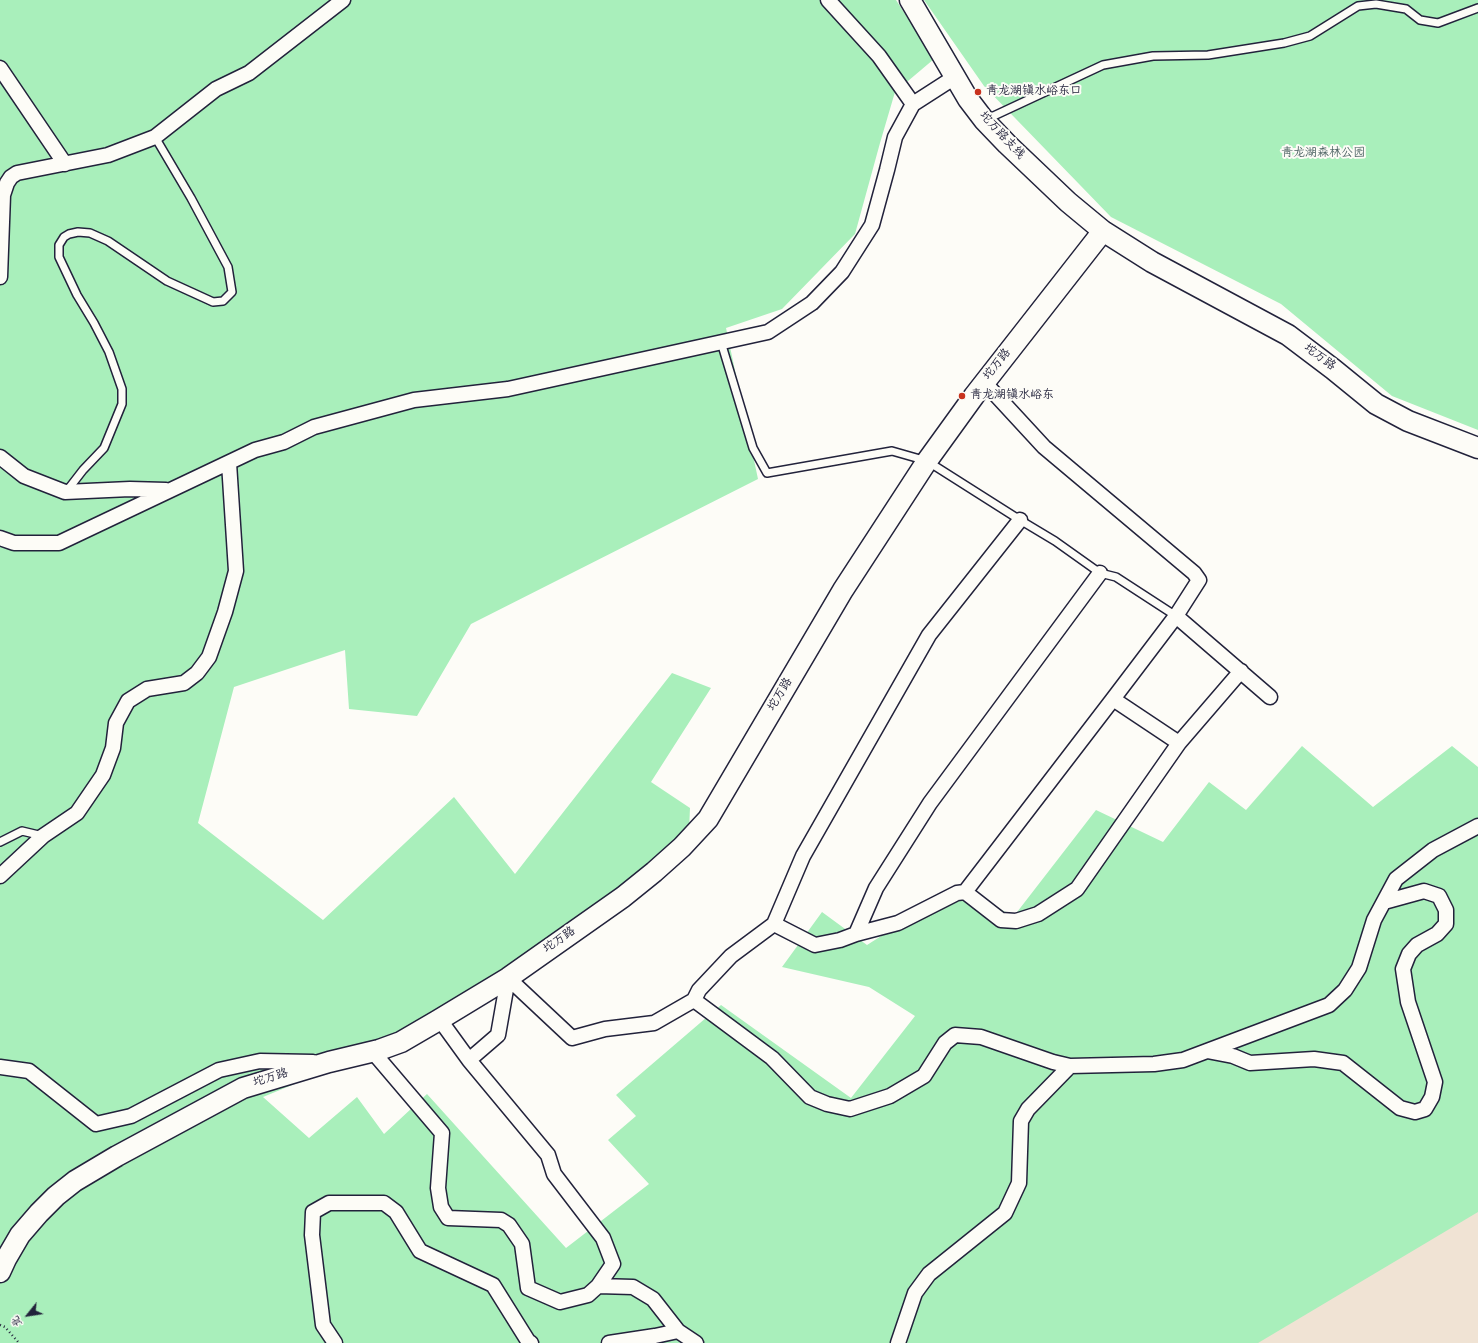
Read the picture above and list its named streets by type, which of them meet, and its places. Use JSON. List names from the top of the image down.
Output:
{
  "streets": {
    "main road": ["坨万路支线", "坨万路"]
  },
  "crossings": [
    ["坨万路支线", "坨万路"]
  ],
  "parks": ["青龙湖森林公园"],
  "places": ["青龙湖镇水峪东口", "青龙湖镇水峪东"],
  "north": "bottom left"
}
